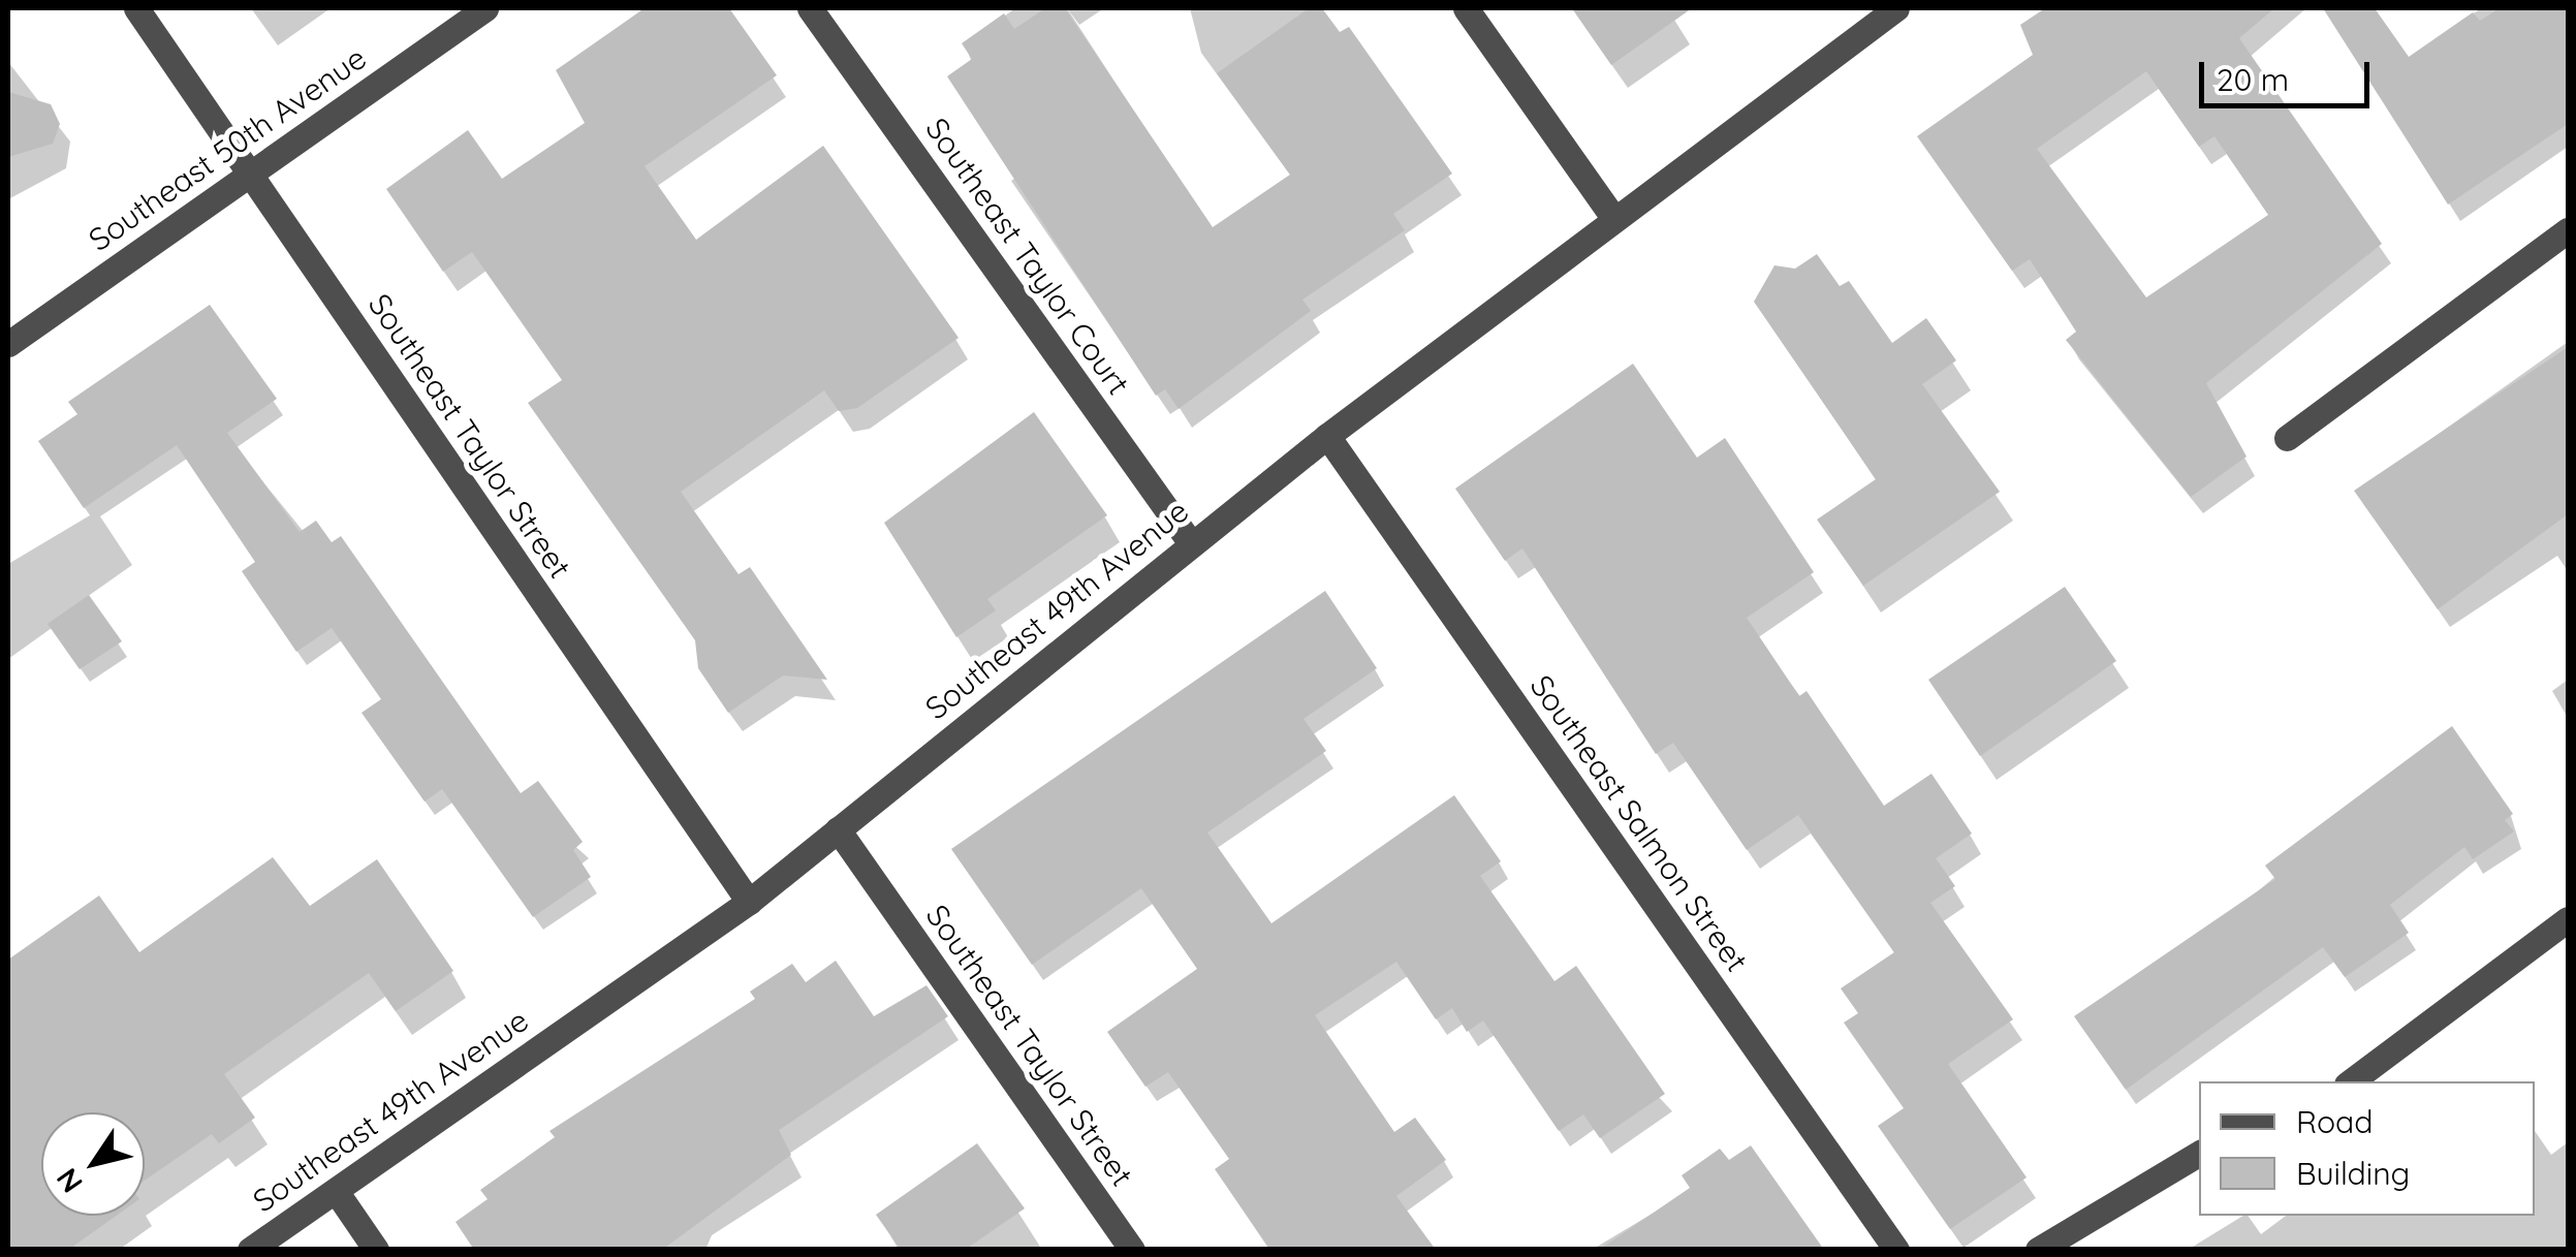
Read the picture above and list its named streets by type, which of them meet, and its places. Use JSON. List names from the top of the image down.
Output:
{
  "streets": {
    "street": [
      "Southeast 50th Avenue",
      "Southeast Taylor Court",
      "Southeast Taylor Street",
      "Southeast 49th Avenue",
      "Southeast Salmon Street"
    ]
  },
  "crossings": [
    ["Southeast 50th Avenue", "Southeast Taylor Street"],
    ["Southeast Taylor Court", "Southeast 49th Avenue"],
    ["Southeast Taylor Street", "Southeast 49th Avenue"],
    ["Southeast 49th Avenue", "Southeast Salmon Street"]
  ],
  "legend": ["Road", "Building"],
  "scale_bar": "20 m",
  "north": "bottom left"
}
